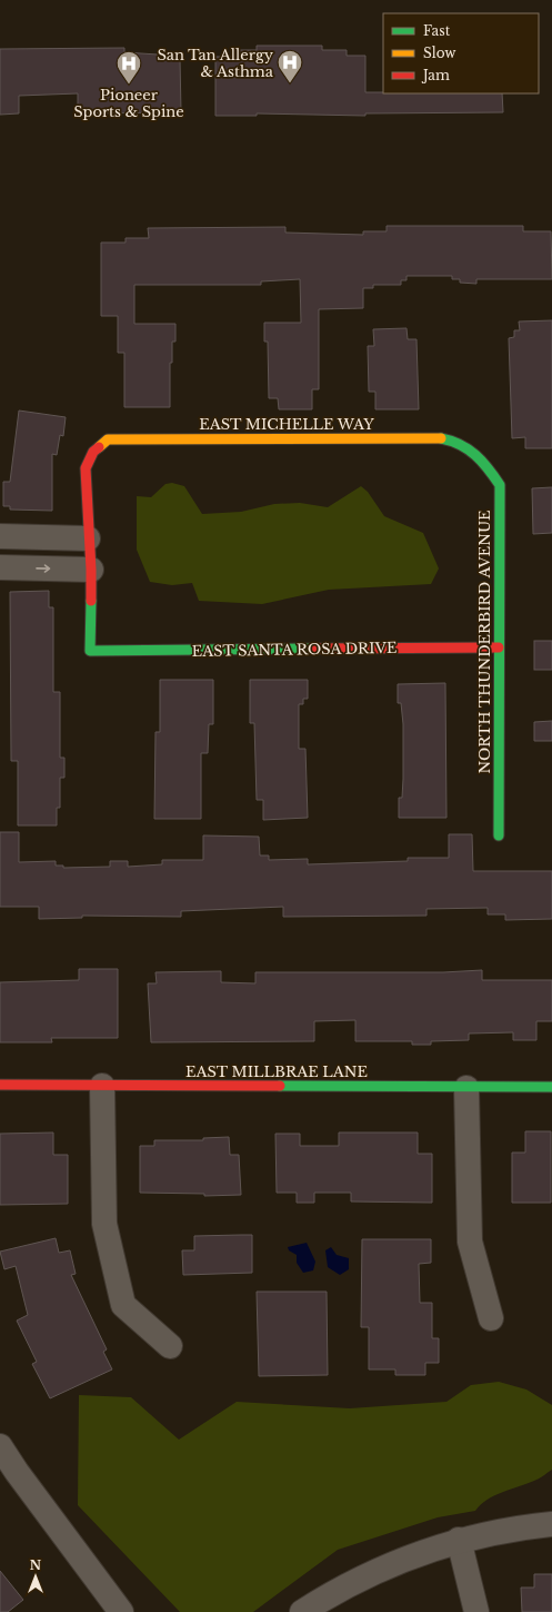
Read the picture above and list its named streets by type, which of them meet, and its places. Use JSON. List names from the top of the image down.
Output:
{
  "streets": {
    "street": [
      "EAST MICHELLE WAY",
      "NORTH THUNDERBIRD AVENUE",
      "EAST SANTA ROSA DRIVE",
      "EAST MILLBRAE LANE"
    ]
  },
  "crossings": [
    ["EAST MICHELLE WAY", "NORTH THUNDERBIRD AVENUE"],
    ["NORTH THUNDERBIRD AVENUE", "EAST SANTA ROSA DRIVE"]
  ],
  "places": {
    "hospital": ["San Tan Allergy & Asthma", "Pioneer Sports & Spine"]
  },
  "legend": ["Fast", "Slow", "Jam"],
  "north": "top"
}
